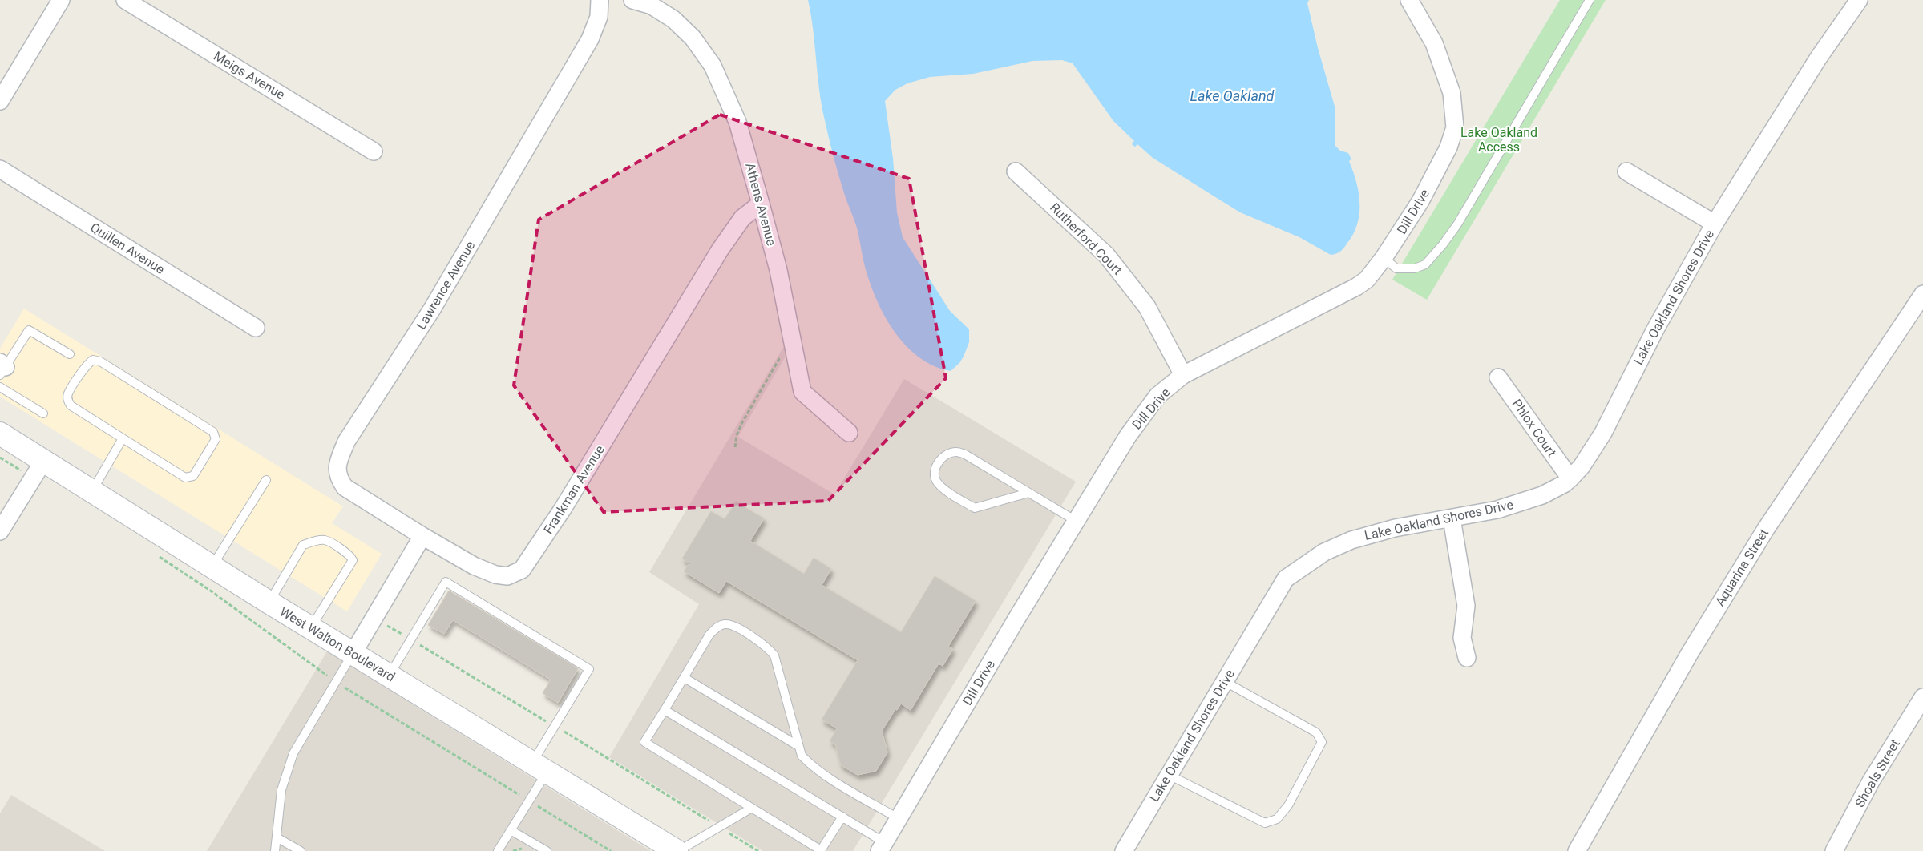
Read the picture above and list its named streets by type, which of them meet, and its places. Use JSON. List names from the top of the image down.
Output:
{
  "streets": {
    "main road": ["West Walton Boulevard"],
    "street": [
      "Meigs Avenue",
      "Athens Avenue",
      "Dill Drive",
      "Rutherford Court",
      "Quillen Avenue",
      "Lawrence Avenue",
      "Lake Oakland Shores Drive",
      "Phlox Court",
      "Frankman Avenue",
      "Aquarina Street",
      "Shoals Street"
    ]
  },
  "crossings": [
    ["Athens Avenue", "Frankman Avenue"],
    ["Dill Drive", "Rutherford Court"],
    ["Lawrence Avenue", "Frankman Avenue"],
    ["Lake Oakland Shores Drive", "Phlox Court"]
  ],
  "water": ["Lake Oakland"],
  "parks": ["Lake Oakland Access"]
}
